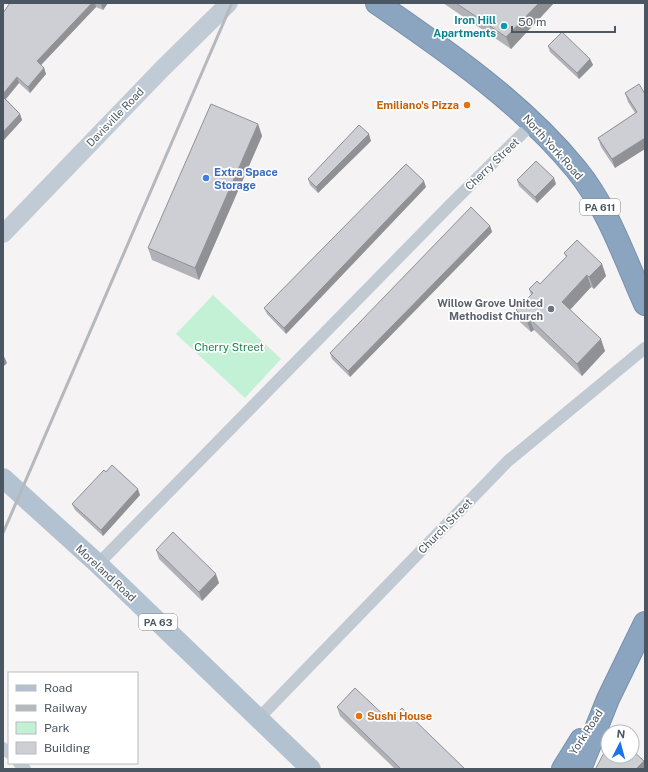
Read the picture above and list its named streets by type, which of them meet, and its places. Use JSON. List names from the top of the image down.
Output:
{
  "streets": {
    "highway": ["North York Road", "PA 611", "York Road"],
    "main road": ["Moreland Road", "PA 63"],
    "street": ["Davisville Road", "Cherry Street", "Church Street"]
  },
  "crossings": [
    ["North York Road", "Cherry Street"],
    ["Cherry Street", "Moreland Road"],
    ["Church Street", "Moreland Road"]
  ],
  "parks": ["Cherry Street"],
  "places": [
    "Iron Hill Apartments",
    "Emiliano's Pizza",
    "Extra Space Storage",
    "Willow Grove United Methodist Church",
    "Sushi House"
  ],
  "legend": [
    "Road",
    "Railway",
    "Park",
    "Building"
  ],
  "scale_bar": "50 m",
  "north": "top"
}
